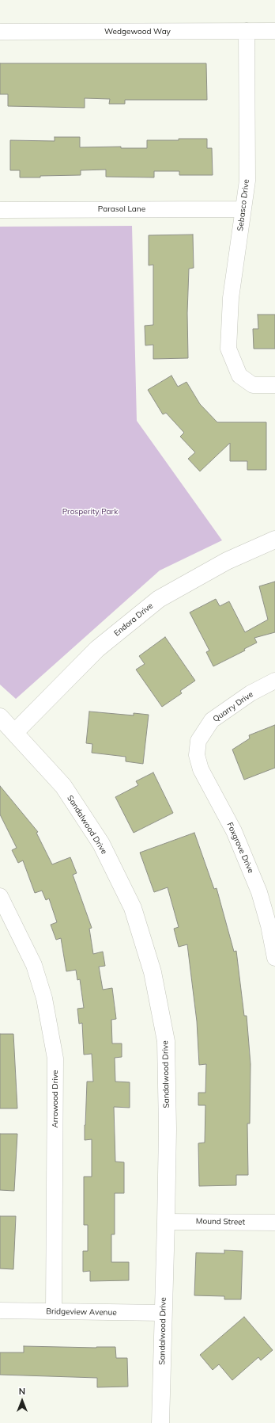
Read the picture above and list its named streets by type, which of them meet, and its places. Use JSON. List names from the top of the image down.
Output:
{
  "streets": {
    "street": [
      "Wedgewood Way",
      "Sebasco Drive",
      "Parasol Lane",
      "Endora Drive",
      "Quarry Drive",
      "Sandalwood Drive",
      "Foxgrove Drive",
      "Arrowood Drive",
      "Mound Street",
      "Bridgeview Avenue"
    ]
  },
  "crossings": [
    ["Wedgewood Way", "Sebasco Drive"],
    ["Sebasco Drive", "Parasol Lane"],
    ["Endora Drive", "Sandalwood Drive"],
    ["Quarry Drive", "Foxgrove Drive"],
    ["Sandalwood Drive", "Mound Street"],
    ["Sandalwood Drive", "Bridgeview Avenue"],
    ["Arrowood Drive", "Bridgeview Avenue"]
  ],
  "parks": ["Prosperity Park"],
  "north": "top"
}
